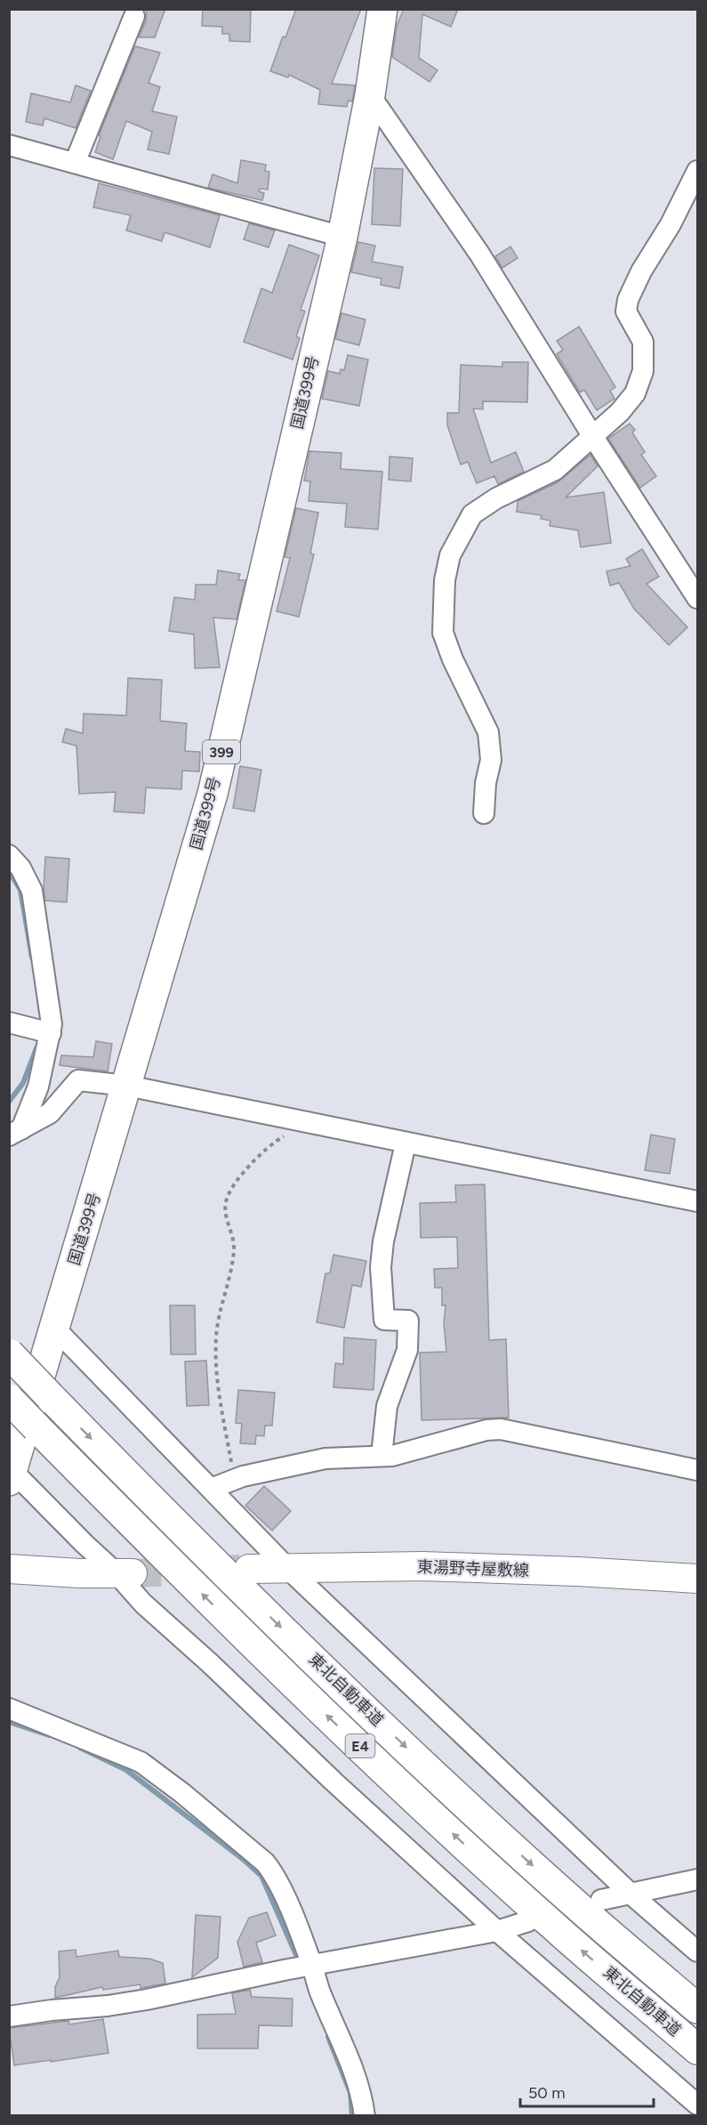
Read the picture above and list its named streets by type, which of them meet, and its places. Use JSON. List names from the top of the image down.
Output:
{
  "streets": {
    "highway": [
      "国道399号",
      "399",
      "東北自動車道",
      "E4"
    ],
    "main road": ["東湯野寺屋敷線"]
  },
  "scale_bar": "50 m"
}
